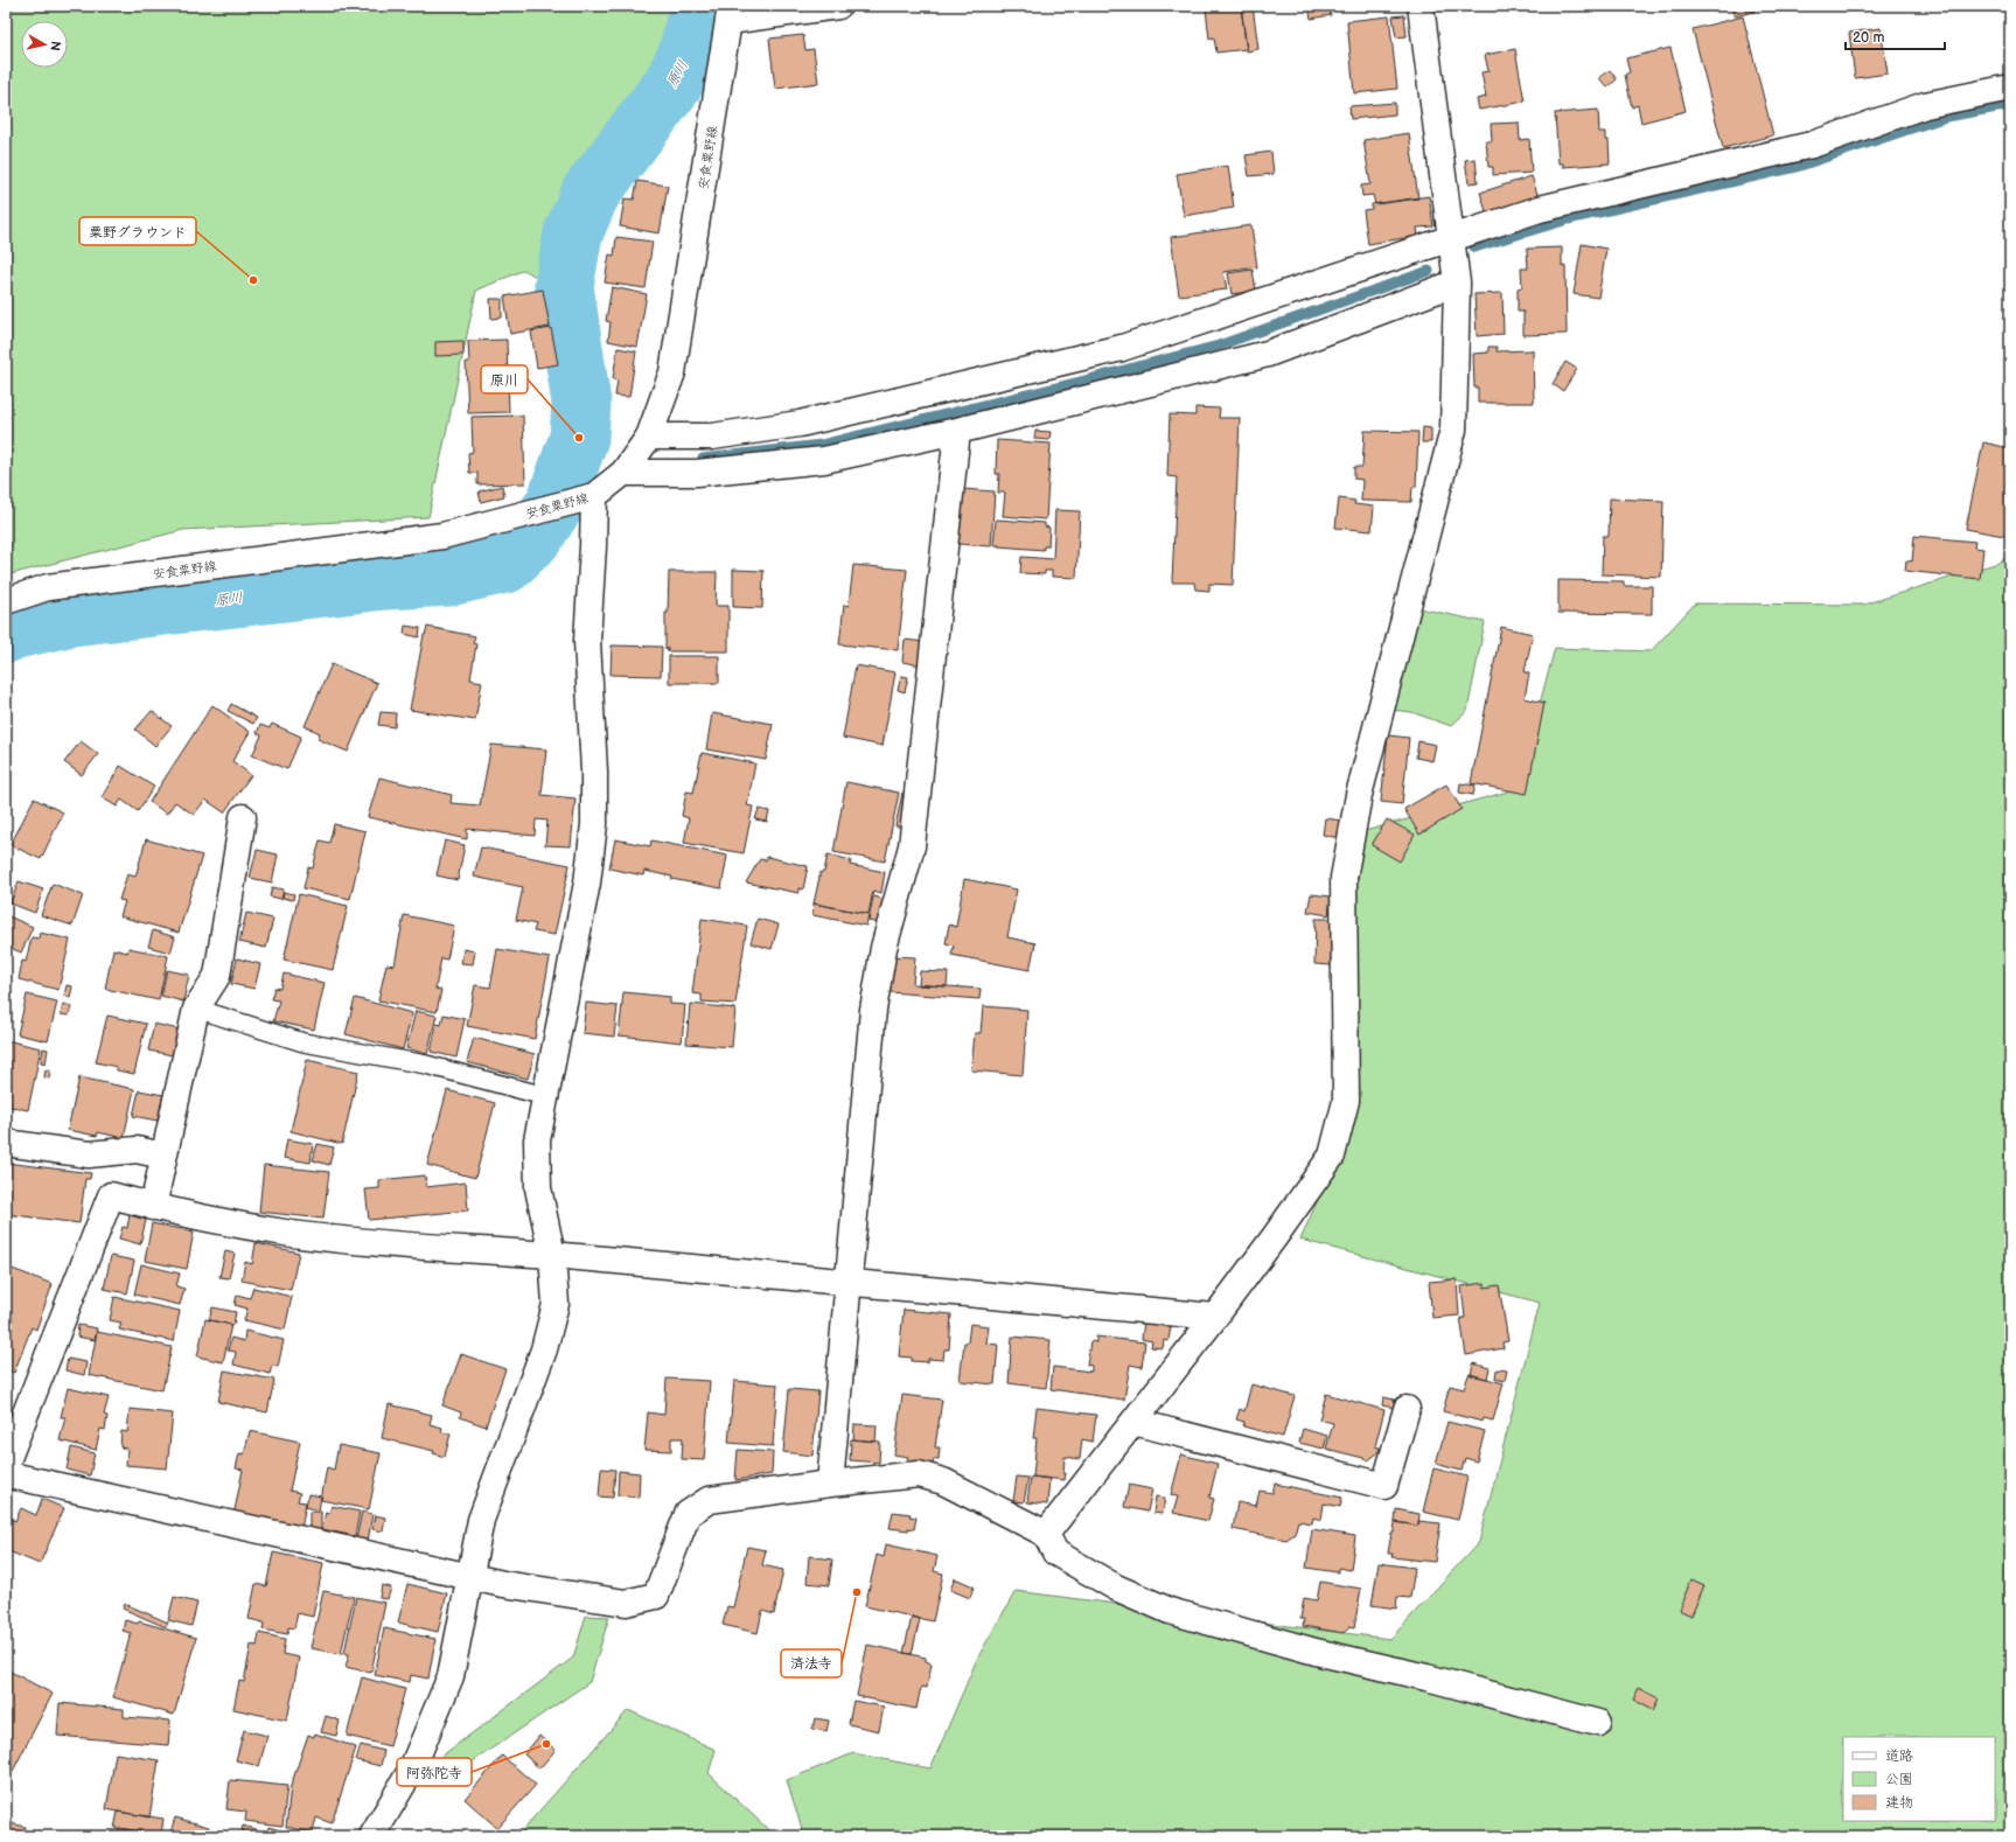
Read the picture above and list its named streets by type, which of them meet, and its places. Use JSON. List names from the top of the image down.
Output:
{
  "streets": {
    "street": ["安食粟野線"]
  },
  "water": ["原川"],
  "places": [
    "粟野グラウンド",
    "原川",
    "済法寺",
    "阿弥陀寺"
  ],
  "legend": ["道路", "公園", "建物"],
  "scale_bar": "20 m",
  "north": "right"
}
